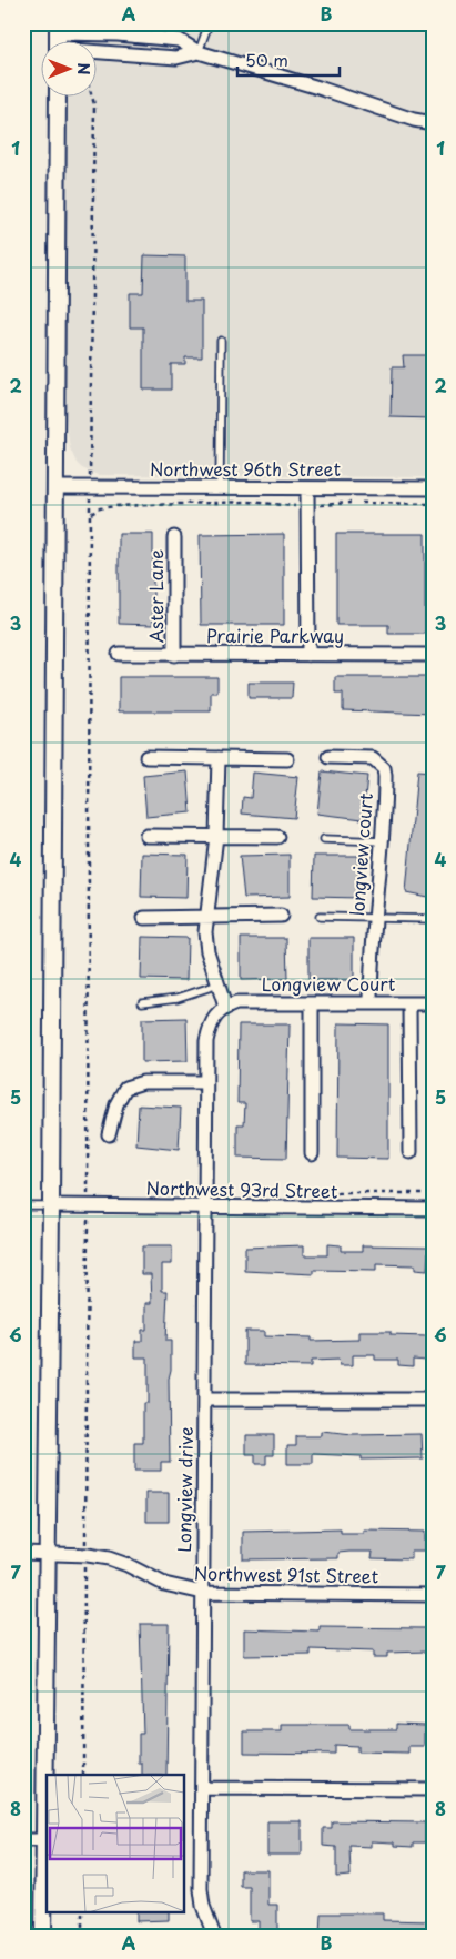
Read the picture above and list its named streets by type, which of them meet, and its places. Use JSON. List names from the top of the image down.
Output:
{
  "streets": {
    "street": [
      "Northwest 96th Street",
      "Aster Lane",
      "Prairie Parkway",
      "longview court",
      "Longview Court",
      "Northwest 93rd Street",
      "Longview drive",
      "Northwest 91st Street"
    ]
  },
  "crossings": [
    ["Aster Lane", "Prairie Parkway"],
    ["longview court", "Longview Court"],
    ["Longview Court", "Longview drive"],
    ["Northwest 93rd Street", "Longview drive"],
    ["Longview drive", "Northwest 91st Street"]
  ],
  "scale_bar": "50 m",
  "north": "right",
  "grid": {
    "columns": ["A", "B"],
    "rows": [
      "1",
      "2",
      "3",
      "4",
      "5",
      "6",
      "7",
      "8"
    ]
  }
}
